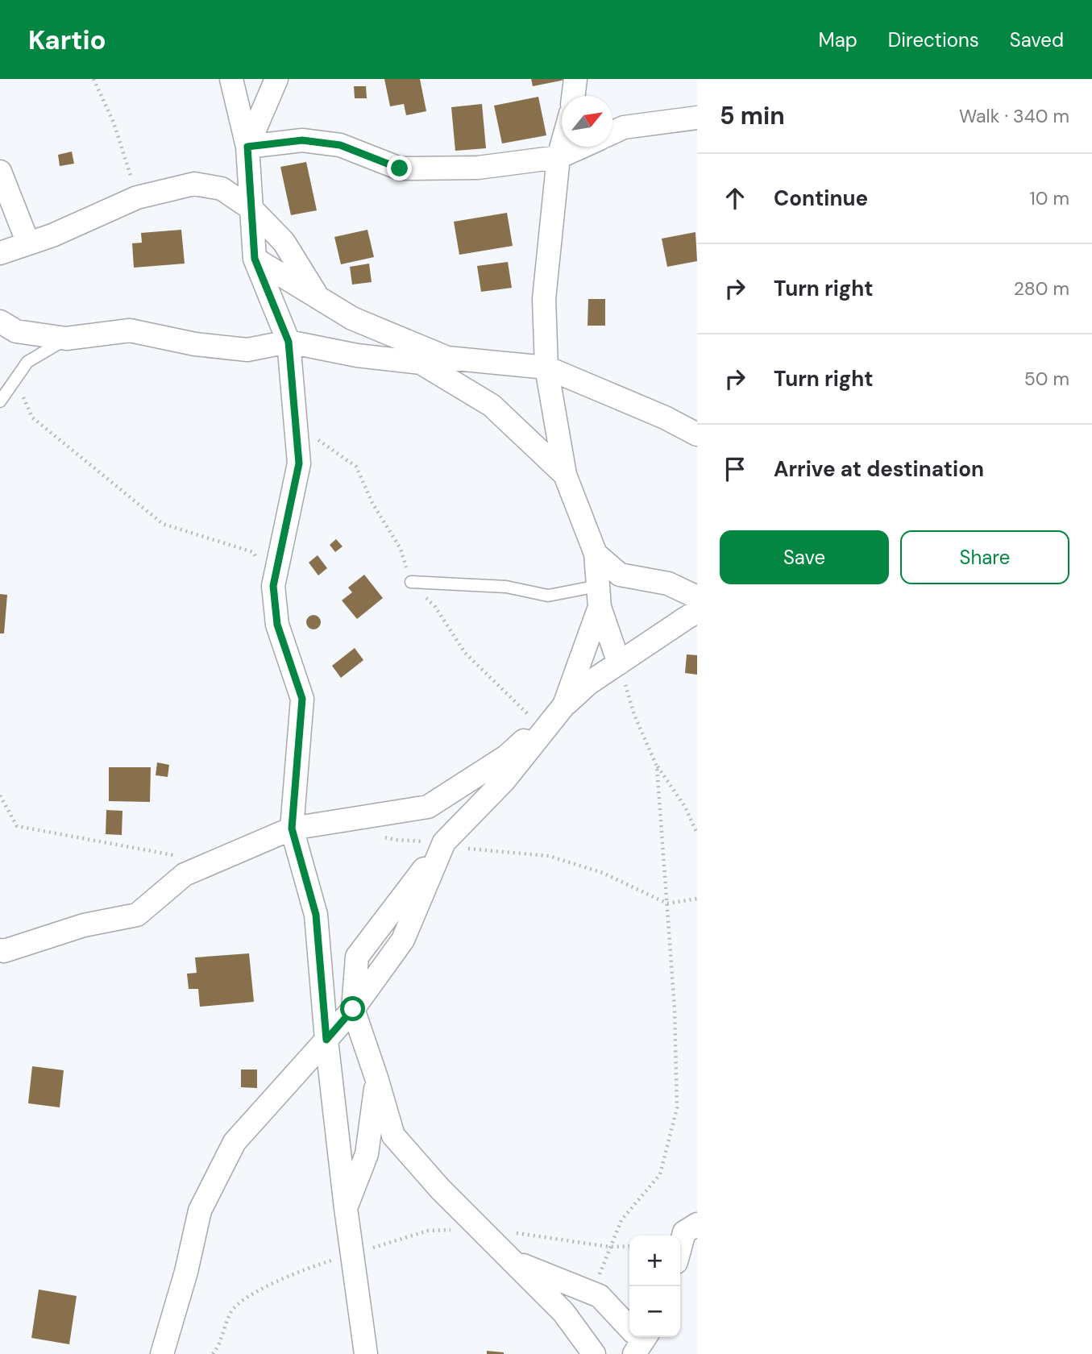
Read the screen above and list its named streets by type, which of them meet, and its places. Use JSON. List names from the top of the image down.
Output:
{
  "north": "top right",
  "page": {
    "header": "Kartio",
    "nav": ["Map", "Directions", "Saved"],
    "heading": ["5 min", "Walk · 340 m"],
    "list": [
      ["Continue", "10 m"],
      ["Turn right", "280 m"],
      ["Turn right", "50 m"],
      "Arrive at destination"
    ],
    "buttons": ["Save", "Share"],
    "map_buttons": ["+", "−"]
  }
}
